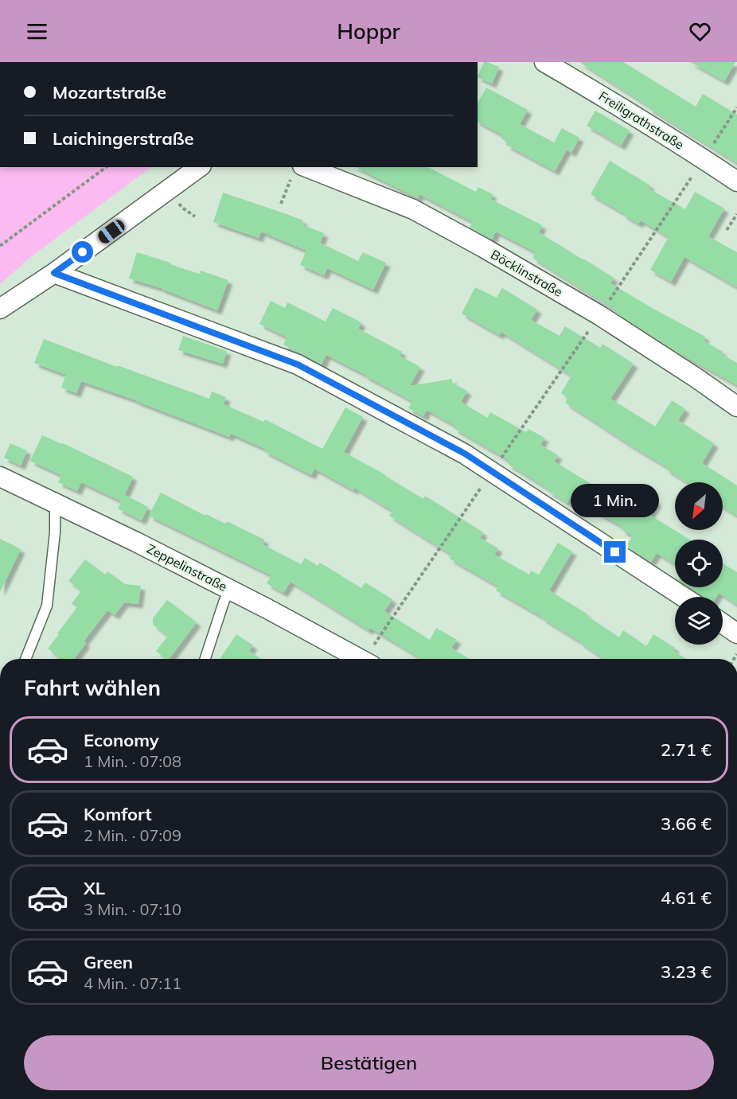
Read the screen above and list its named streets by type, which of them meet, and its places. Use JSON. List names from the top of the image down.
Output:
{
  "streets": {
    "street": ["Freiligrathstraße", "Böcklinstraße", "Zeppelinstraße"]
  },
  "north": "bottom left",
  "page": {
    "header": "Hoppr",
    "banner": ["Mozartstraße", "Laichingerstraße"],
    "bubble": "1 Min.",
    "heading": "Fahrt wählen",
    "list": [
      {
        "name": "Economy",
        "note": "1 Min. · 07:08",
        "value": "2.71 €"
      },
      {
        "name": "Komfort",
        "note": "2 Min. · 07:09",
        "value": "3.66 €"
      },
      {
        "name": "XL",
        "note": "3 Min. · 07:10",
        "value": "4.61 €"
      },
      {
        "name": "Green",
        "note": "4 Min. · 07:11",
        "value": "3.23 €"
      }
    ],
    "buttons": "Bestätigen"
  }
}
